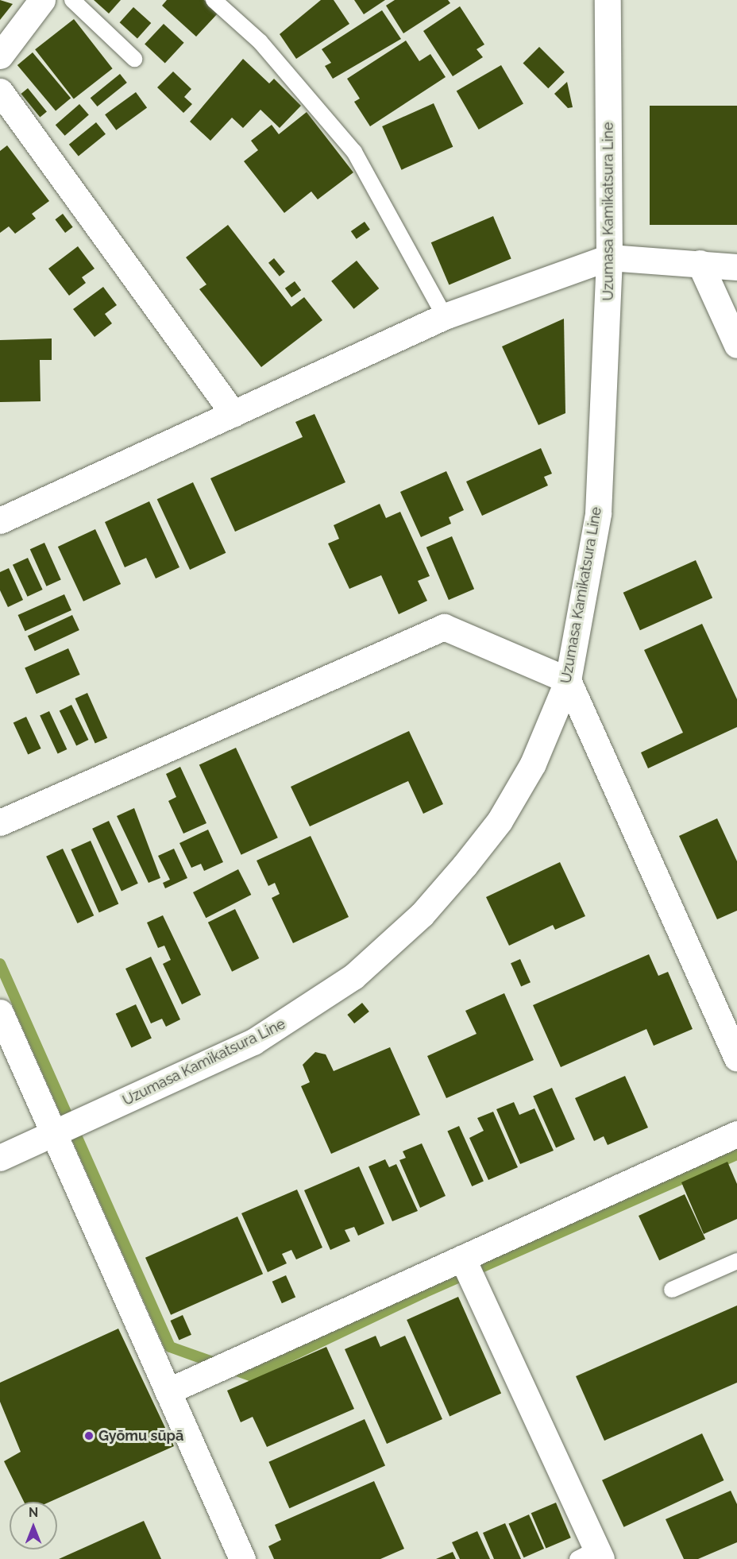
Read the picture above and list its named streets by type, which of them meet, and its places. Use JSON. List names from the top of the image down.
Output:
{
  "streets": {
    "street": ["Uzumasa Kamikatsura Line"]
  },
  "places": ["Gyōmu sūpā"],
  "north": "top"
}
